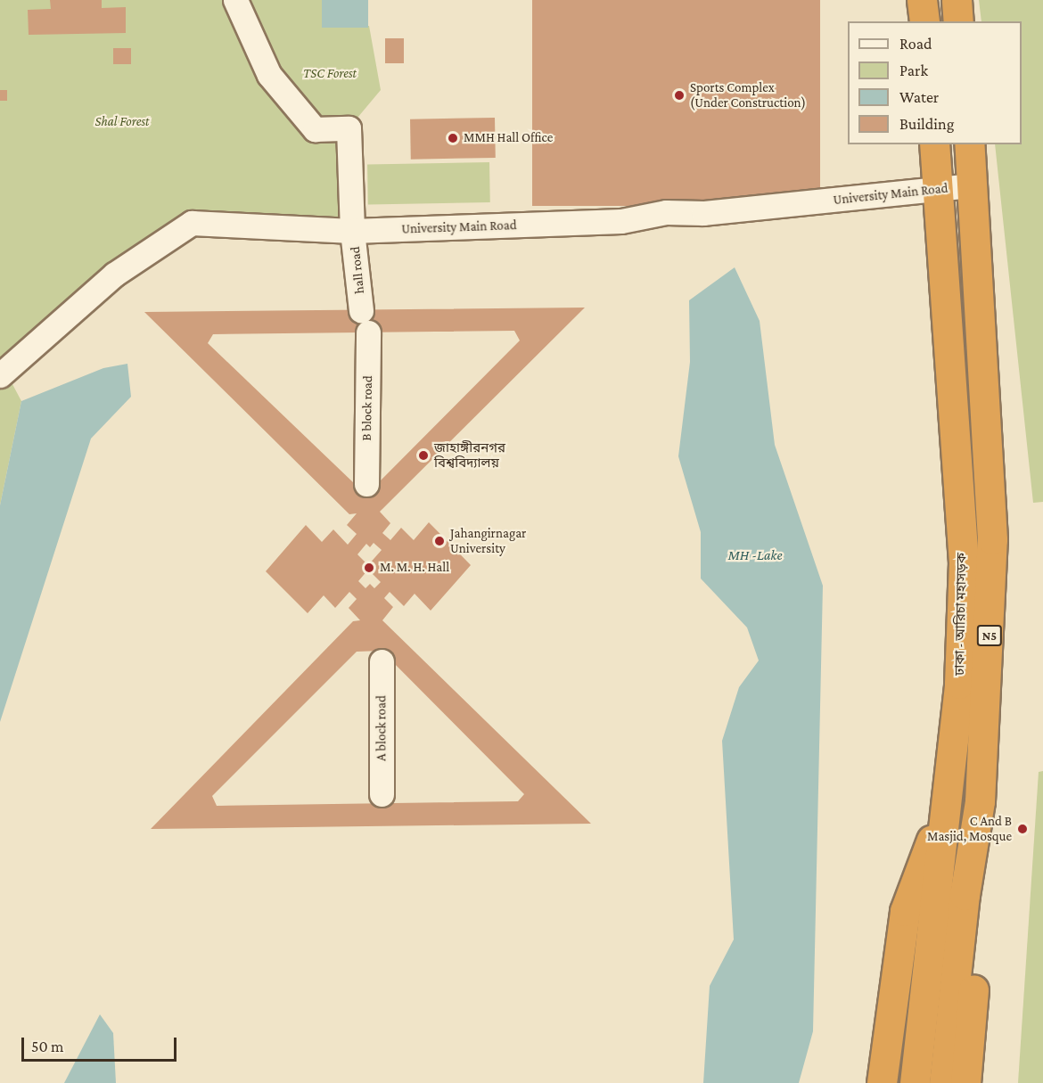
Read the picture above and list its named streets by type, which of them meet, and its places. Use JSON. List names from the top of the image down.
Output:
{
  "streets": {
    "highway": ["ঢাকা - আরিচা মহাসড়ক", "N5"],
    "street": [
      "University Main Road",
      "hall road",
      "B block road",
      "A block road"
    ]
  },
  "crossings": [
    ["University Main Road", "hall road"],
    ["University Main Road", "ঢাকা - আরিচা মহাসড়ক"],
    ["University Main Road", "N5"],
    ["hall road", "B block road"]
  ],
  "water": ["MH -Lake"],
  "parks": ["TSC Forest", "Shal Forest"],
  "places": [
    "Sports Complex (Under Construction)",
    "MMH Hall Office",
    "জাহাঙ্গীরনগর বিশ্ববিদ্যালয়",
    "Jahangirnagar University",
    "M. M. H. Hall",
    "C And B Masjid, Mosque"
  ],
  "legend": [
    "Road",
    "Park",
    "Water",
    "Building"
  ],
  "scale_bar": "50 m"
}
